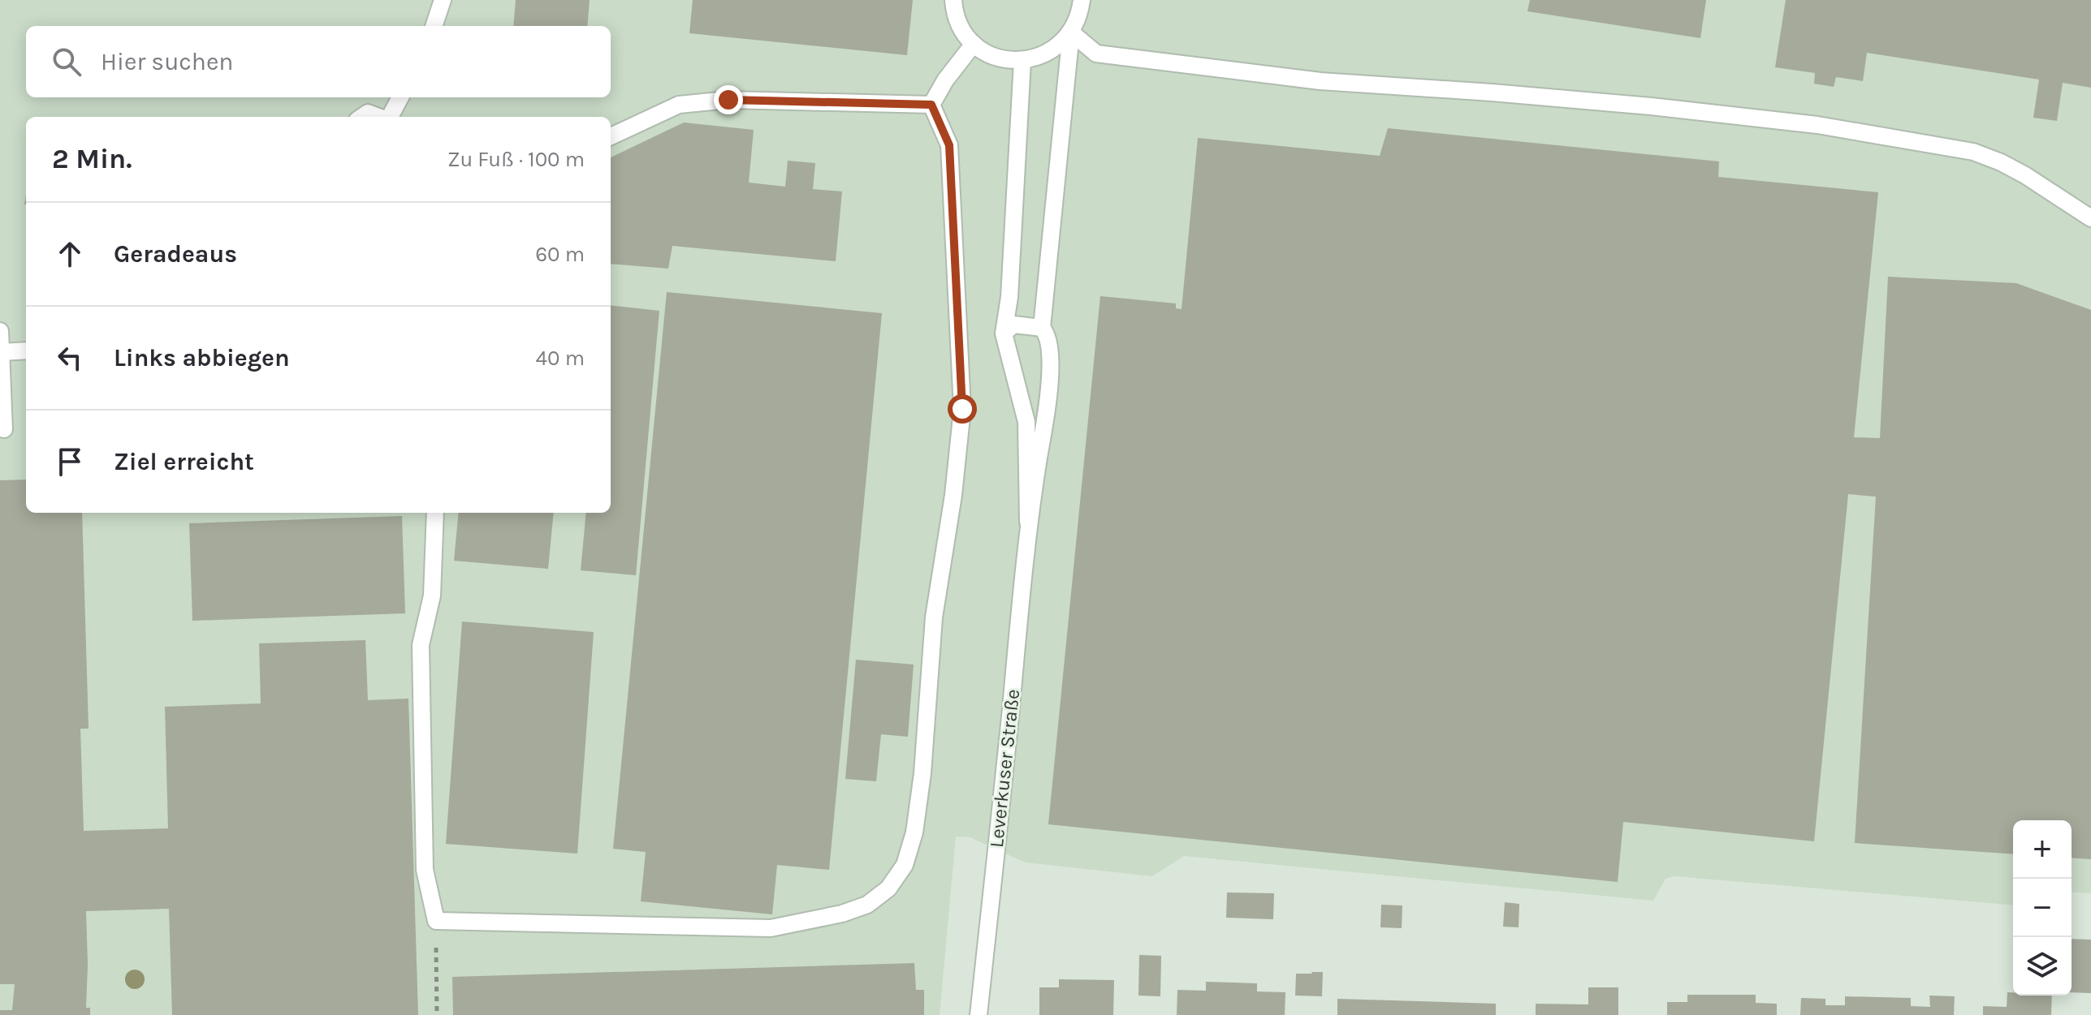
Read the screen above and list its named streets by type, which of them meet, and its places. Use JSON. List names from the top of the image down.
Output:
{
  "streets": {
    "lane": ["Leverkuser Straße"]
  },
  "page": {
    "search": "Hier suchen",
    "heading": ["2 Min.", "Zu Fuß · 100 m"],
    "list": [
      ["Geradeaus", "60 m"],
      ["Links abbiegen", "40 m"],
      "Ziel erreicht"
    ],
    "map_buttons": ["+", "−"]
  }
}
